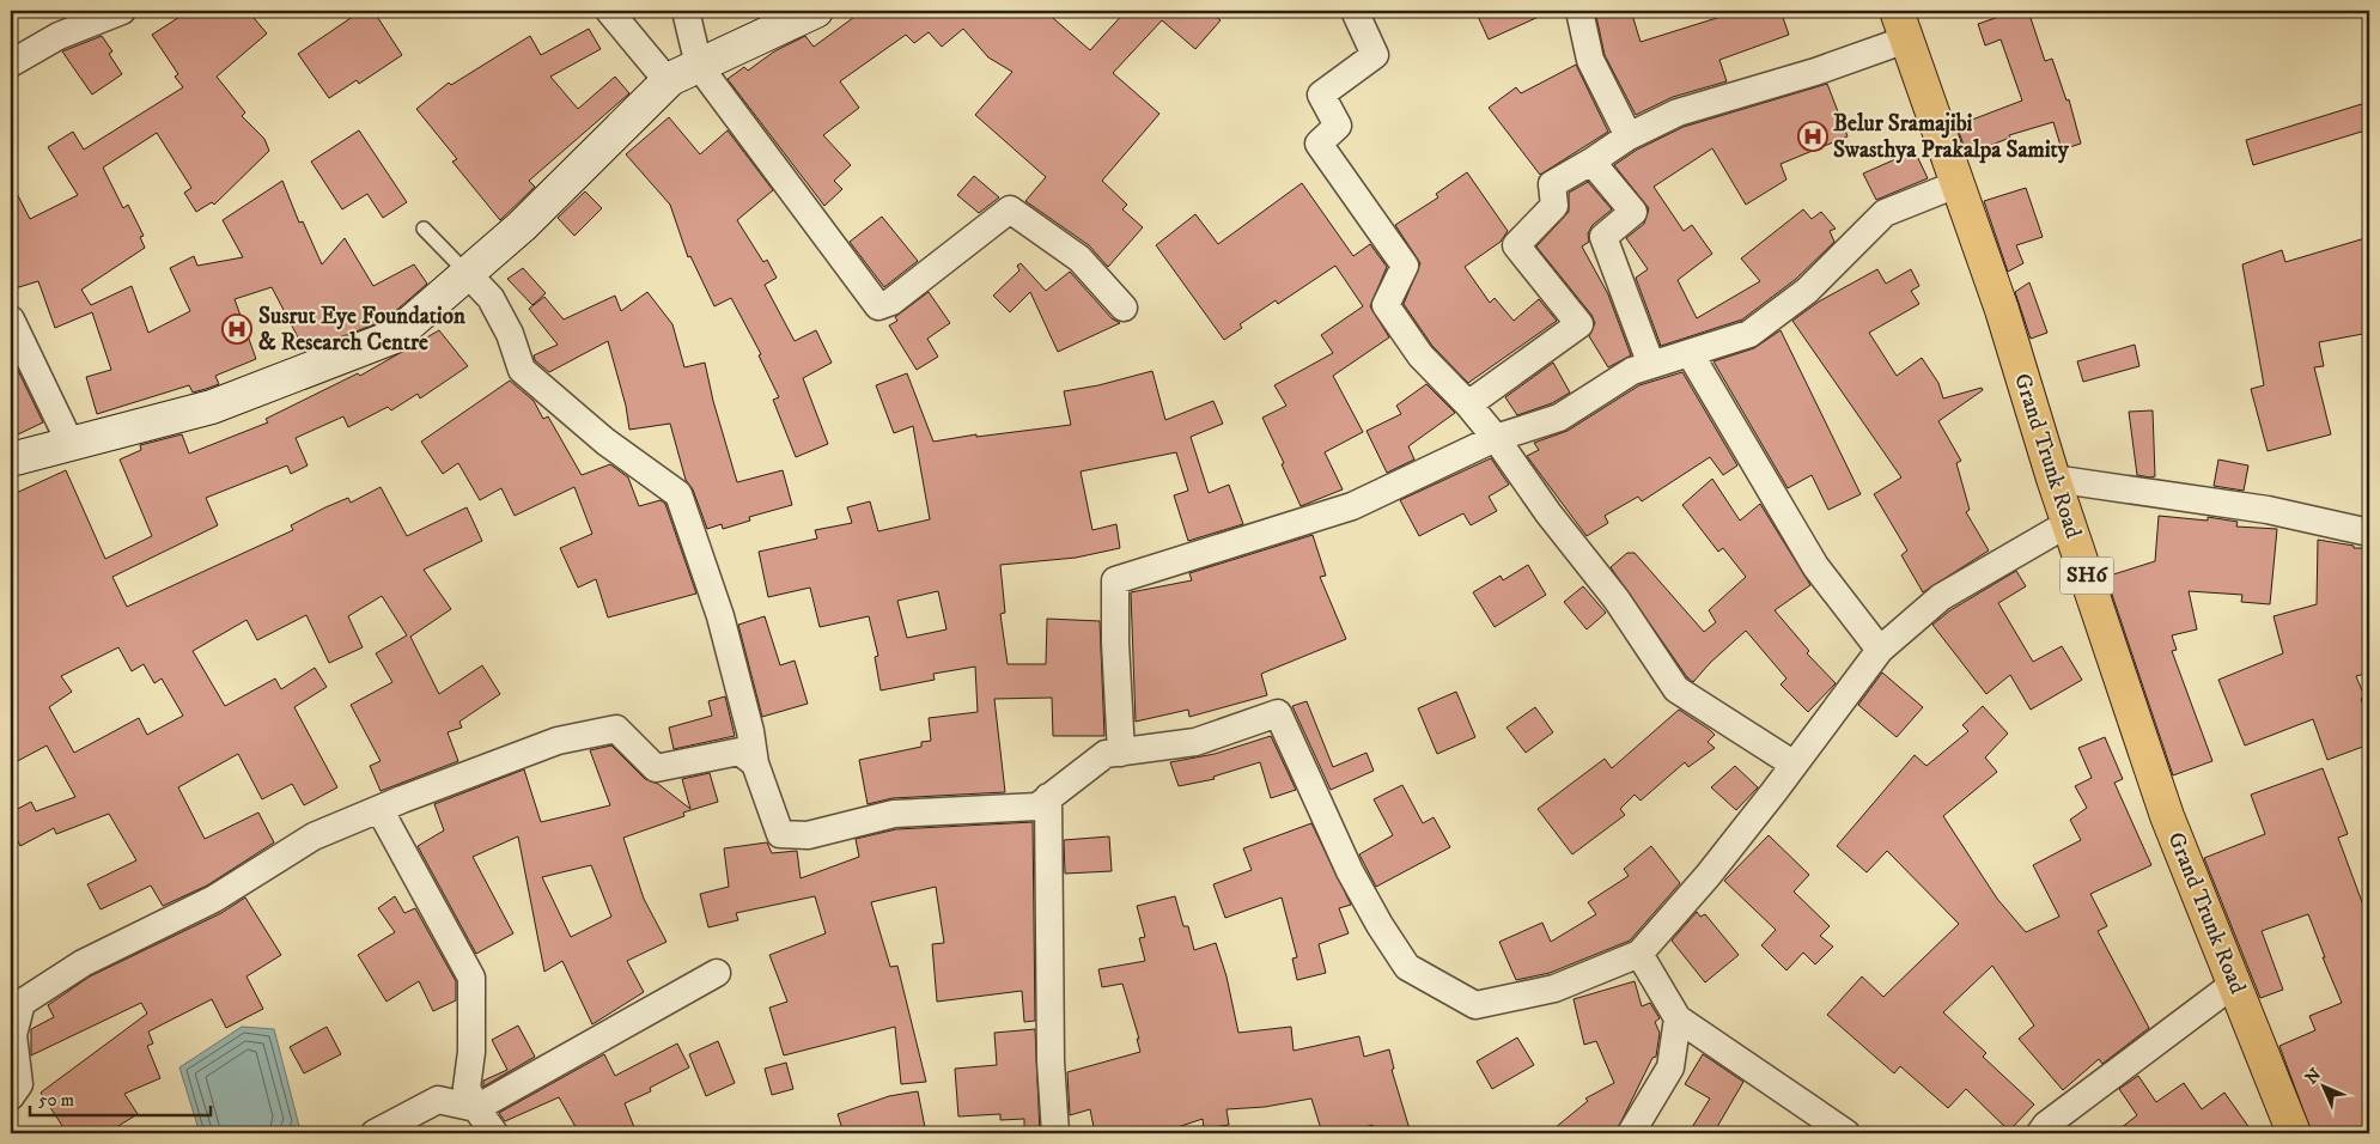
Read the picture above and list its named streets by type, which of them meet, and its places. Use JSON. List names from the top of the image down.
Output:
{
  "streets": {
    "main road": ["Grand Trunk Road", "SH6"]
  },
  "places": {
    "hospital": ["Belur Sramajibi Swasthya Prakalpa Samity", "Susrut Eye Foundation & Research Centre"]
  },
  "scale_bar": "50 m",
  "north": "top left"
}
